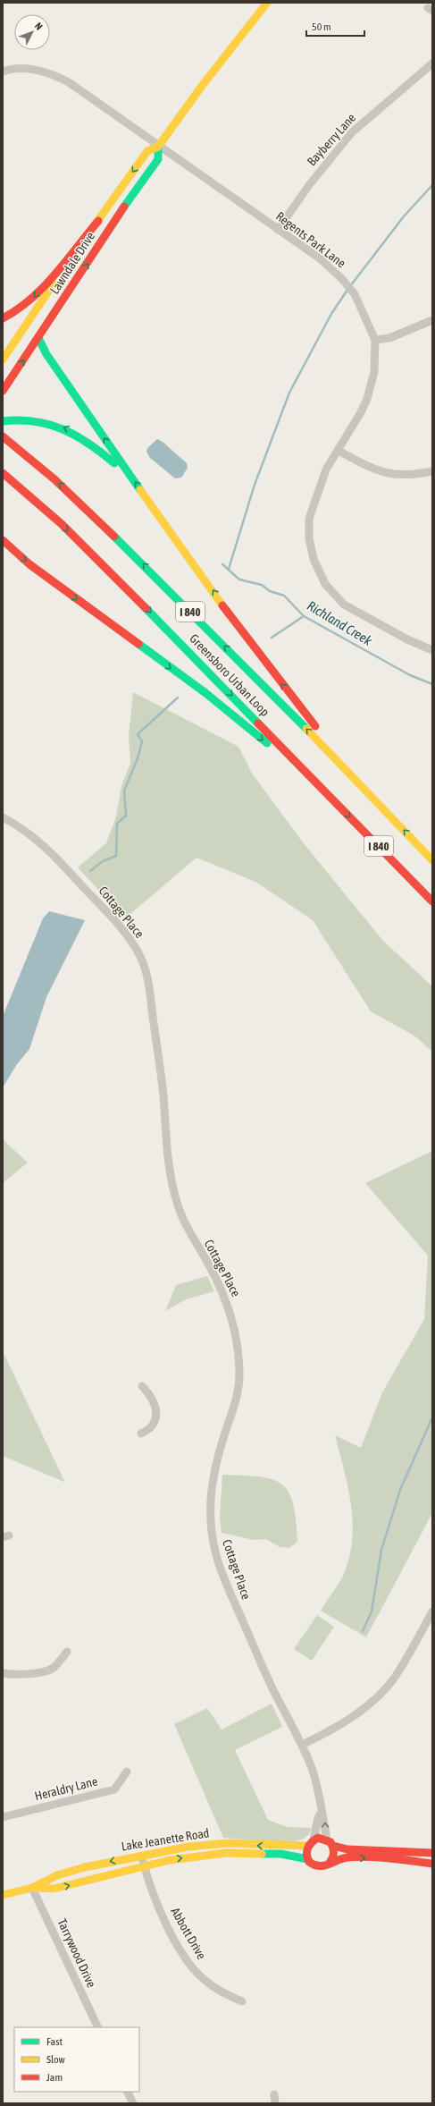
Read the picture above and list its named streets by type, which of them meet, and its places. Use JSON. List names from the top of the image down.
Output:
{
  "streets": {
    "main road": [
      "Lawndale Drive",
      "I 840",
      "Greensboro Urban Loop",
      "Lake Jeanette Road"
    ],
    "street": [
      "Bayberry Lane",
      "Regents Park Lane",
      "Cottage Place",
      "Heraldry Lane",
      "Abbott Drive",
      "Tarrywood Drive"
    ]
  },
  "crossings": [
    ["Bayberry Lane", "Regents Park Lane"],
    ["Regents Park Lane", "Lawndale Drive"],
    ["Cottage Place", "Lake Jeanette Road"],
    ["Lake Jeanette Road", "Abbott Drive"],
    ["Lake Jeanette Road", "Tarrywood Drive"]
  ],
  "water": ["Richland Creek"],
  "legend": ["Fast", "Slow", "Jam"],
  "scale_bar": "50 m",
  "north": "top right"
}
